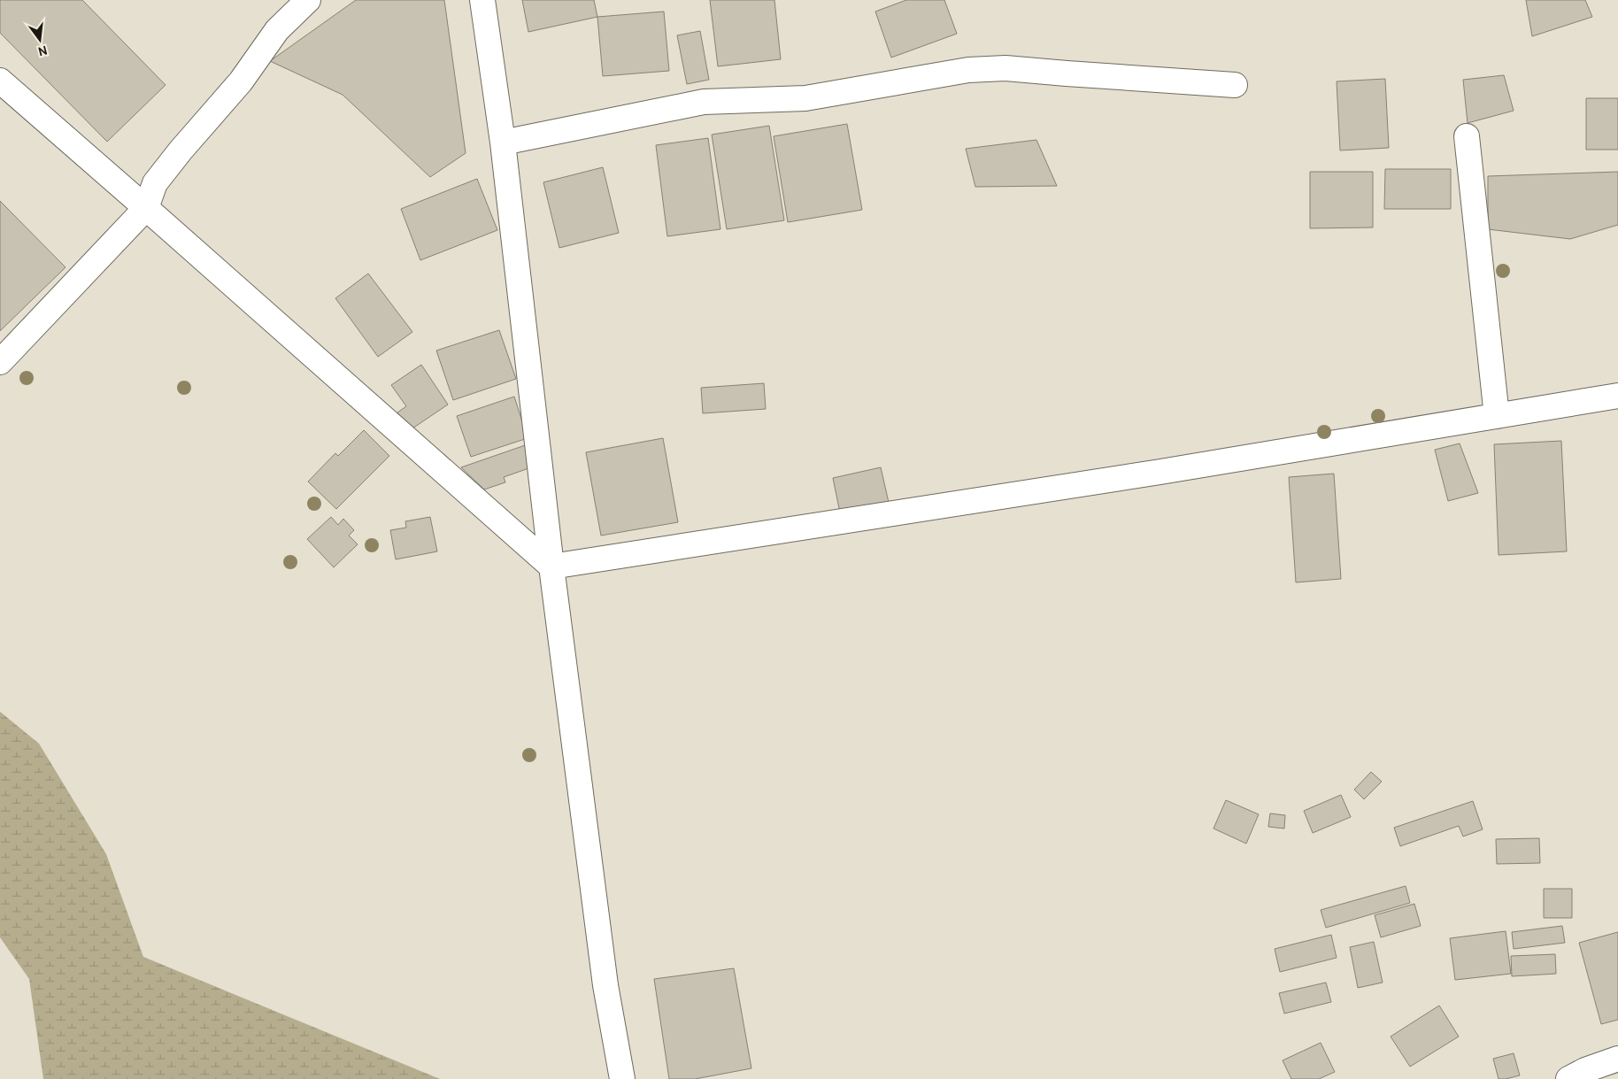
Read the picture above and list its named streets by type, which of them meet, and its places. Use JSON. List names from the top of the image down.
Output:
{
  "north": "bottom"
}
